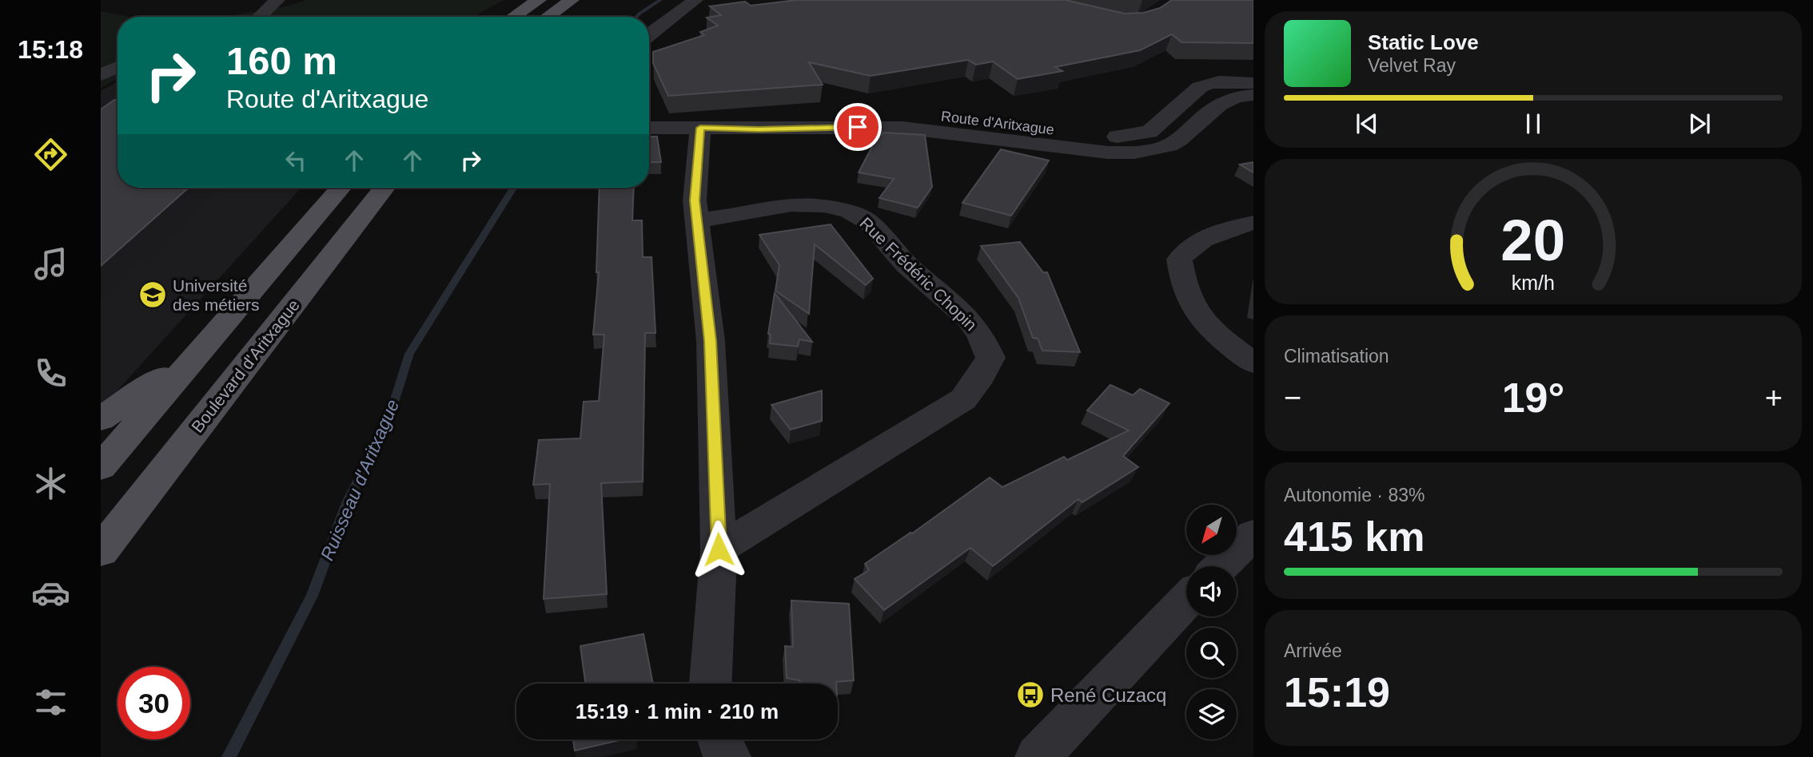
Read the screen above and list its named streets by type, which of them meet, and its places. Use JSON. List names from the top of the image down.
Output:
{
  "streets": {
    "main road": ["Boulevard d'Aritxague"],
    "street": ["Route d'Aritxague", "Rue Frédéric Chopin"]
  },
  "water": ["Ruisseau d'Aritxague"],
  "places": {
    "school or university": ["Université des métiers"],
    "bus stop": ["René Cuzacq"]
  },
  "north": "bottom left",
  "page": {
    "tabs": "15:18",
    "turn": ["160 m", "Route d'Aritxague"],
    "song": ["Static Love", "Velvet Ray"],
    "tile": [
      "Climatisation",
      ["Autonomie · 83%", "415 km"],
      ["Arrivée", "15:19"]
    ],
    "heat": ["−", "19°", "+"],
    "limit": "30",
    "trip": "15:19 · 1 min · 210 m",
    "gauge": ["20", "km/h"]
  }
}
